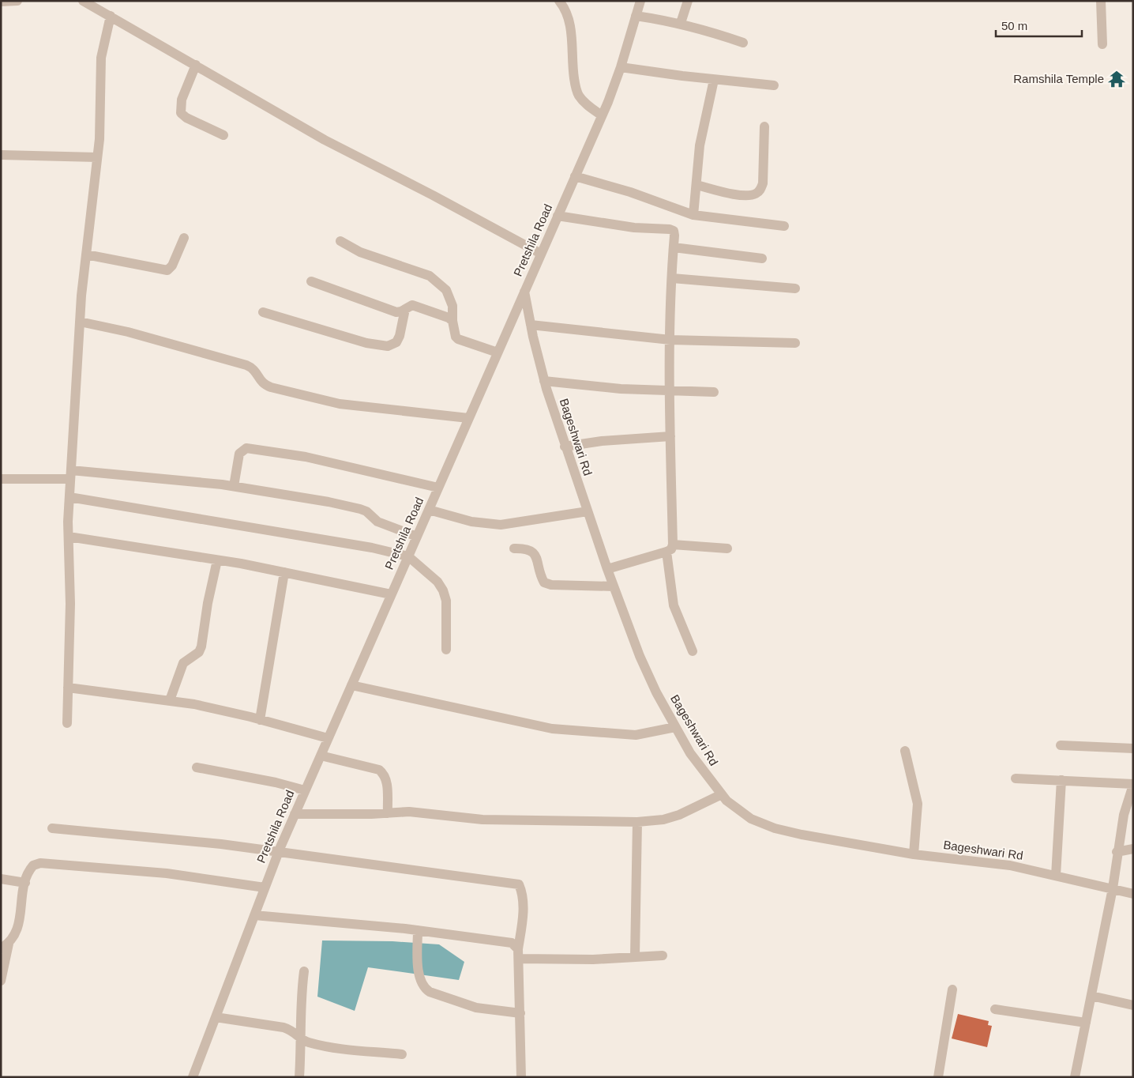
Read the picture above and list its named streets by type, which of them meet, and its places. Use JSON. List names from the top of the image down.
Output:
{
  "streets": {
    "street": ["Pretshila Road", "Bageshwari Rd"]
  },
  "crossings": [
    ["Pretshila Road", "Bageshwari Rd"]
  ],
  "places": {
    "temple": ["Ramshila Temple"]
  },
  "scale_bar": "50 m"
}
